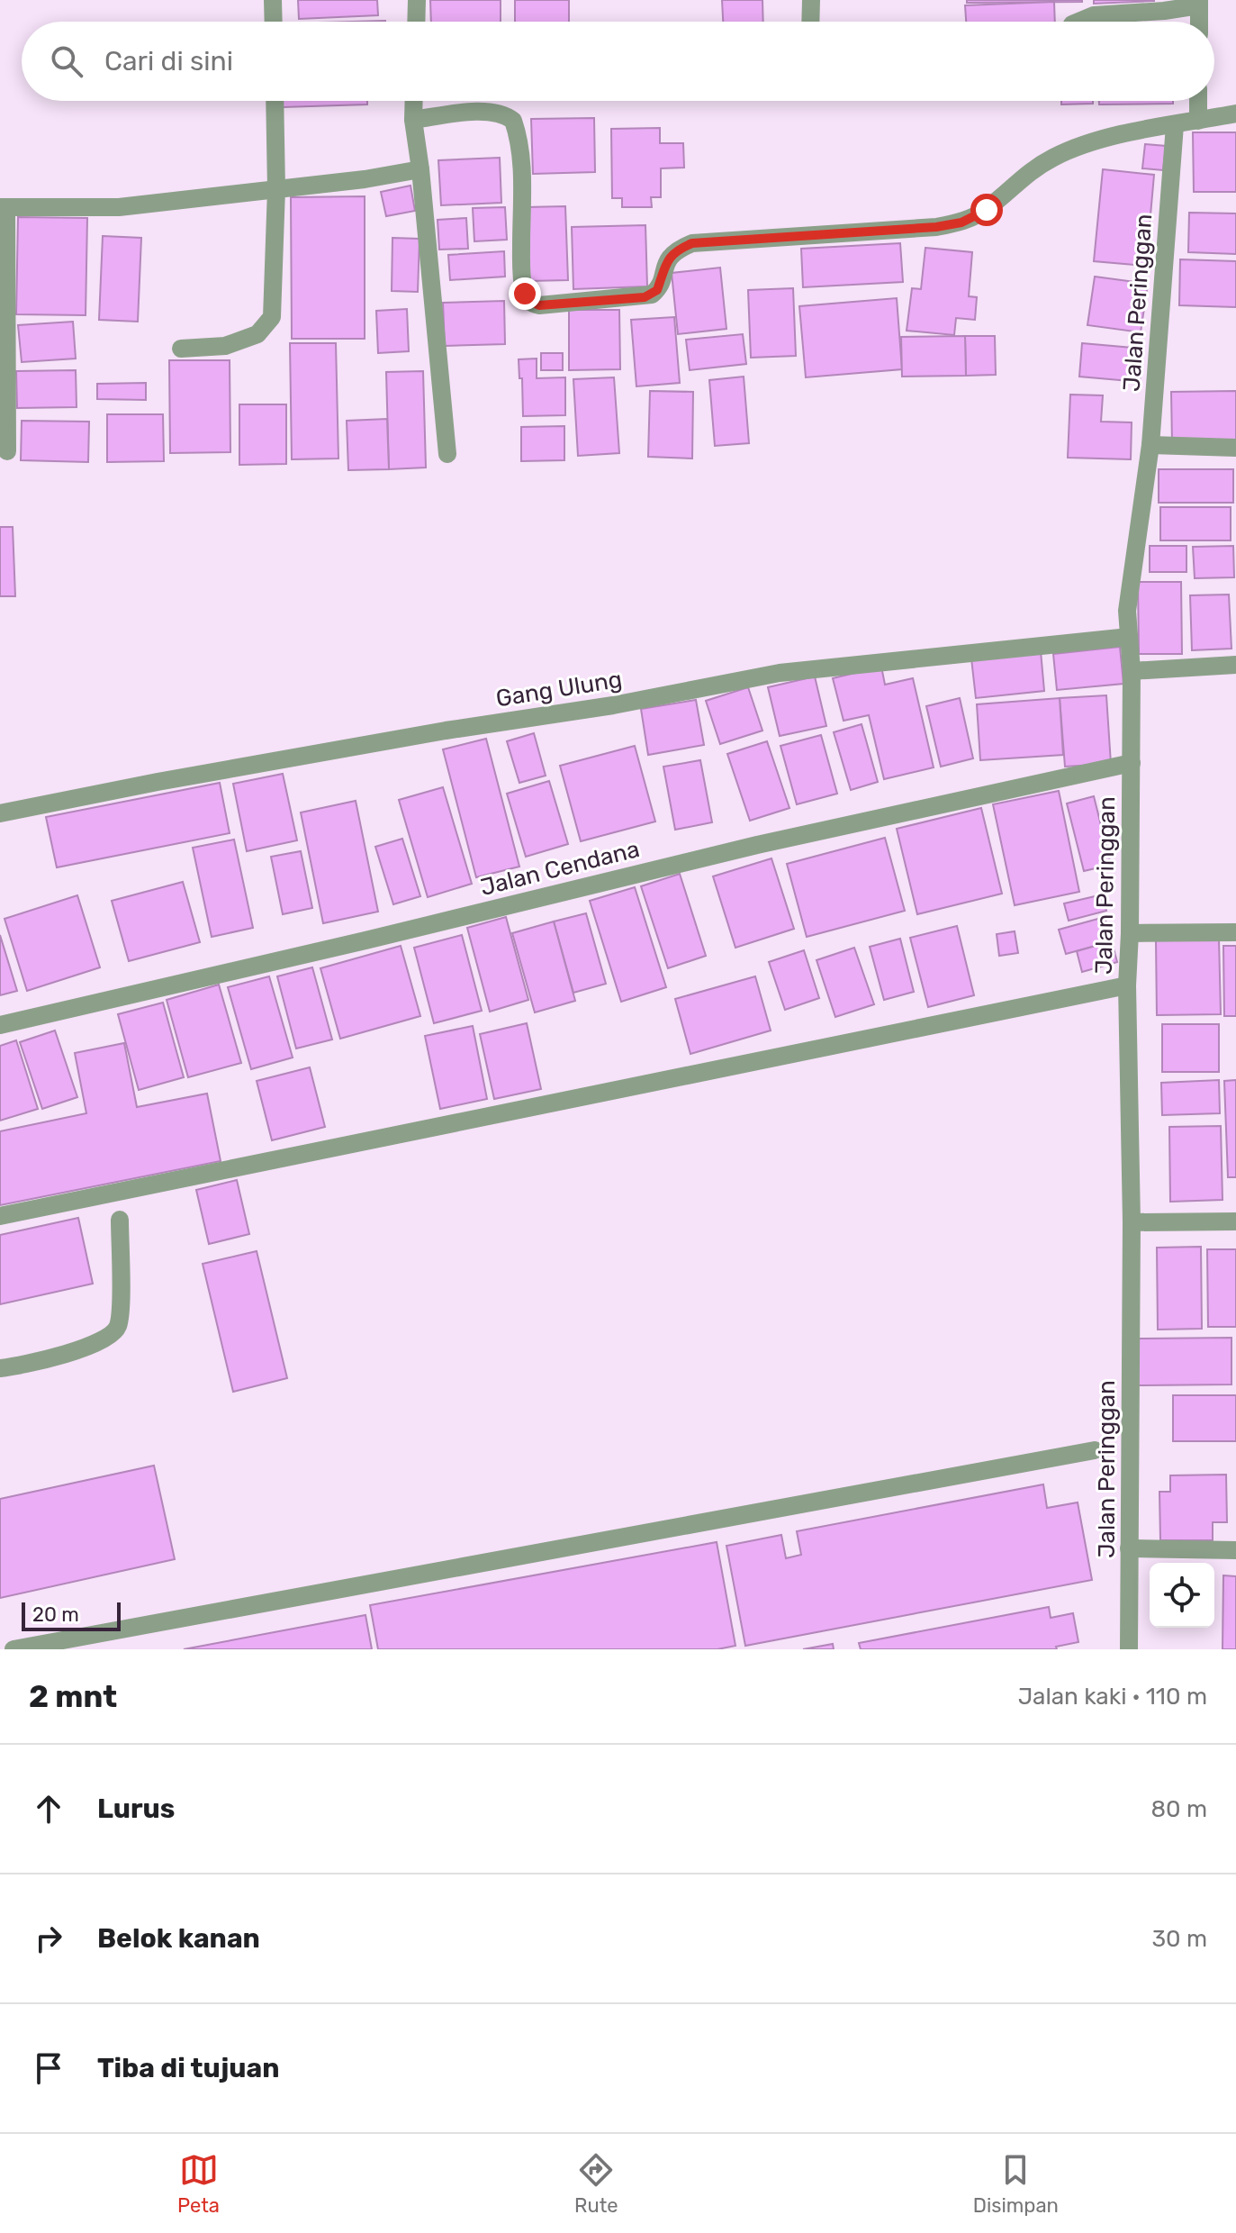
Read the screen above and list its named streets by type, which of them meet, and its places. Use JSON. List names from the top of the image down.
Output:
{
  "streets": {
    "street": ["Jalan Peringgan", "Gang Ulung", "Jalan Cendana"]
  },
  "crossings": [
    ["Jalan Peringgan", "Gang Ulung"],
    ["Jalan Peringgan", "Jalan Cendana"]
  ],
  "scale_bar": "20 m",
  "page": {
    "search": "Cari di sini",
    "scale": "20 m",
    "heading": ["2 mnt", "Jalan kaki · 110 m"],
    "list": [
      ["Lurus", "80 m"],
      ["Belok kanan", "30 m"],
      "Tiba di tujuan"
    ],
    "nav": ["Peta", "Rute", "Disimpan"]
  }
}
